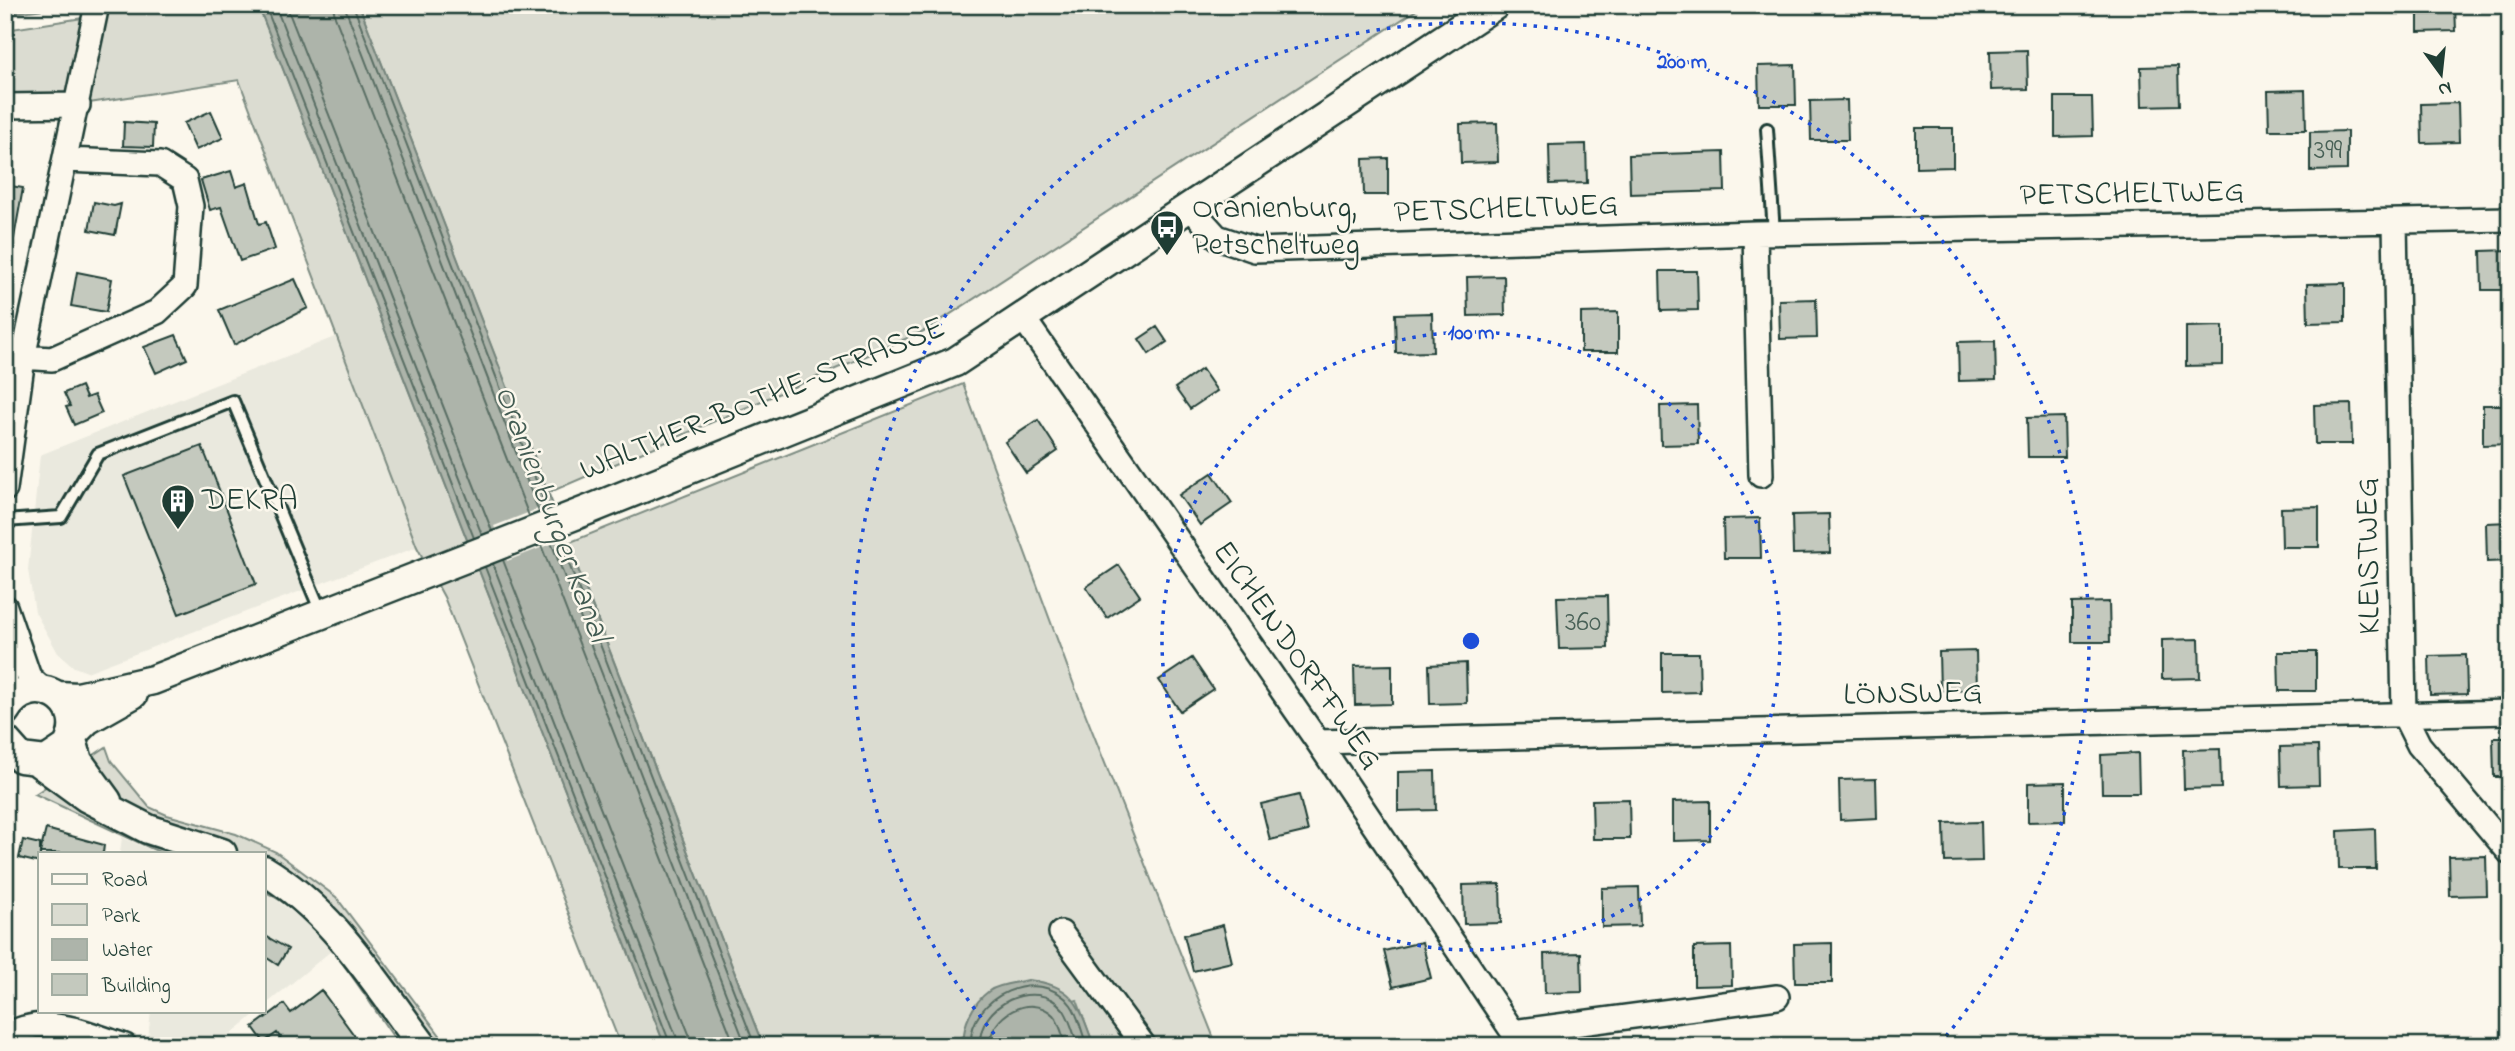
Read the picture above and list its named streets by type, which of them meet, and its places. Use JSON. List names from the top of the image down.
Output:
{
  "streets": {
    "street": [
      "PETSCHELTWEG",
      "WALTHER-BOTHE-STRASSE",
      "KLEISTWEG",
      "EICHENDORFFWEG",
      "LÖNSWEG"
    ]
  },
  "crossings": [
    ["PETSCHELTWEG", "WALTHER-BOTHE-STRASSE"],
    ["PETSCHELTWEG", "KLEISTWEG"],
    ["WALTHER-BOTHE-STRASSE", "EICHENDORFFWEG"],
    ["KLEISTWEG", "LÖNSWEG"],
    ["EICHENDORFFWEG", "LÖNSWEG"]
  ],
  "water": ["Oranienburger Kanal"],
  "places": {
    "bus stop": ["Oranienburg, Petscheltweg"],
    "building": ["DEKRA"]
  },
  "house_numbers": ["399", "360"],
  "legend": [
    "Road",
    "Park",
    "Water",
    "Building"
  ],
  "north": "bottom",
  "rings": ["200 m", "100 m"]
}
